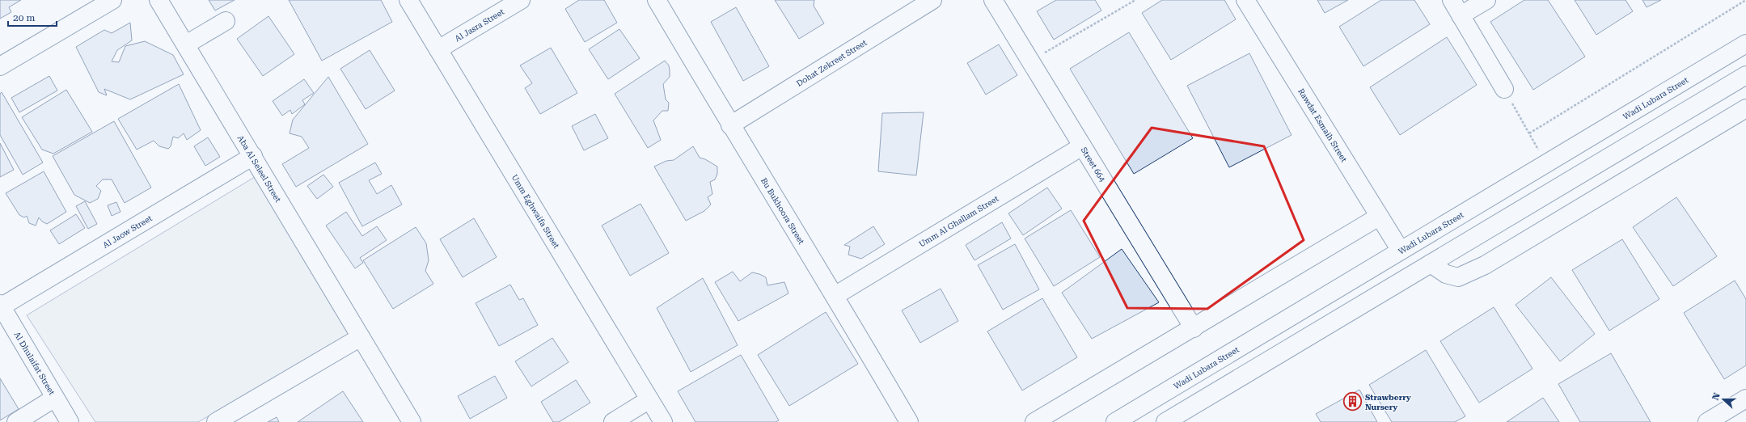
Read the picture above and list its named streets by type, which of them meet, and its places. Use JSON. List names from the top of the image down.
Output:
{
  "streets": {
    "street": [
      "Al Jasra Street",
      "Dohat Zekreet Street",
      "Wadi Lubara Street",
      "Rawdat Esmaih Street",
      "Street 664",
      "Aba Al Seleel Street",
      "Umm Eghwaifa Street",
      "Bu Bukhoora Street",
      "Umm Al Ghallam Street",
      "Al Jaow Street",
      "Al Dhulaifat Street"
    ]
  },
  "crossings": [
    ["Al Jasra Street", "Umm Eghwaifa Street"],
    ["Dohat Zekreet Street", "Bu Bukhoora Street"],
    ["Wadi Lubara Street", "Rawdat Esmaih Street"],
    ["Street 664", "Umm Al Ghallam Street"],
    ["Aba Al Seleel Street", "Al Jaow Street"],
    ["Bu Bukhoora Street", "Umm Al Ghallam Street"],
    ["Al Jaow Street", "Al Dhulaifat Street"]
  ],
  "places": {
    "building": ["Strawberry Nursery"]
  },
  "scale_bar": "20 m",
  "north": "left"
}
